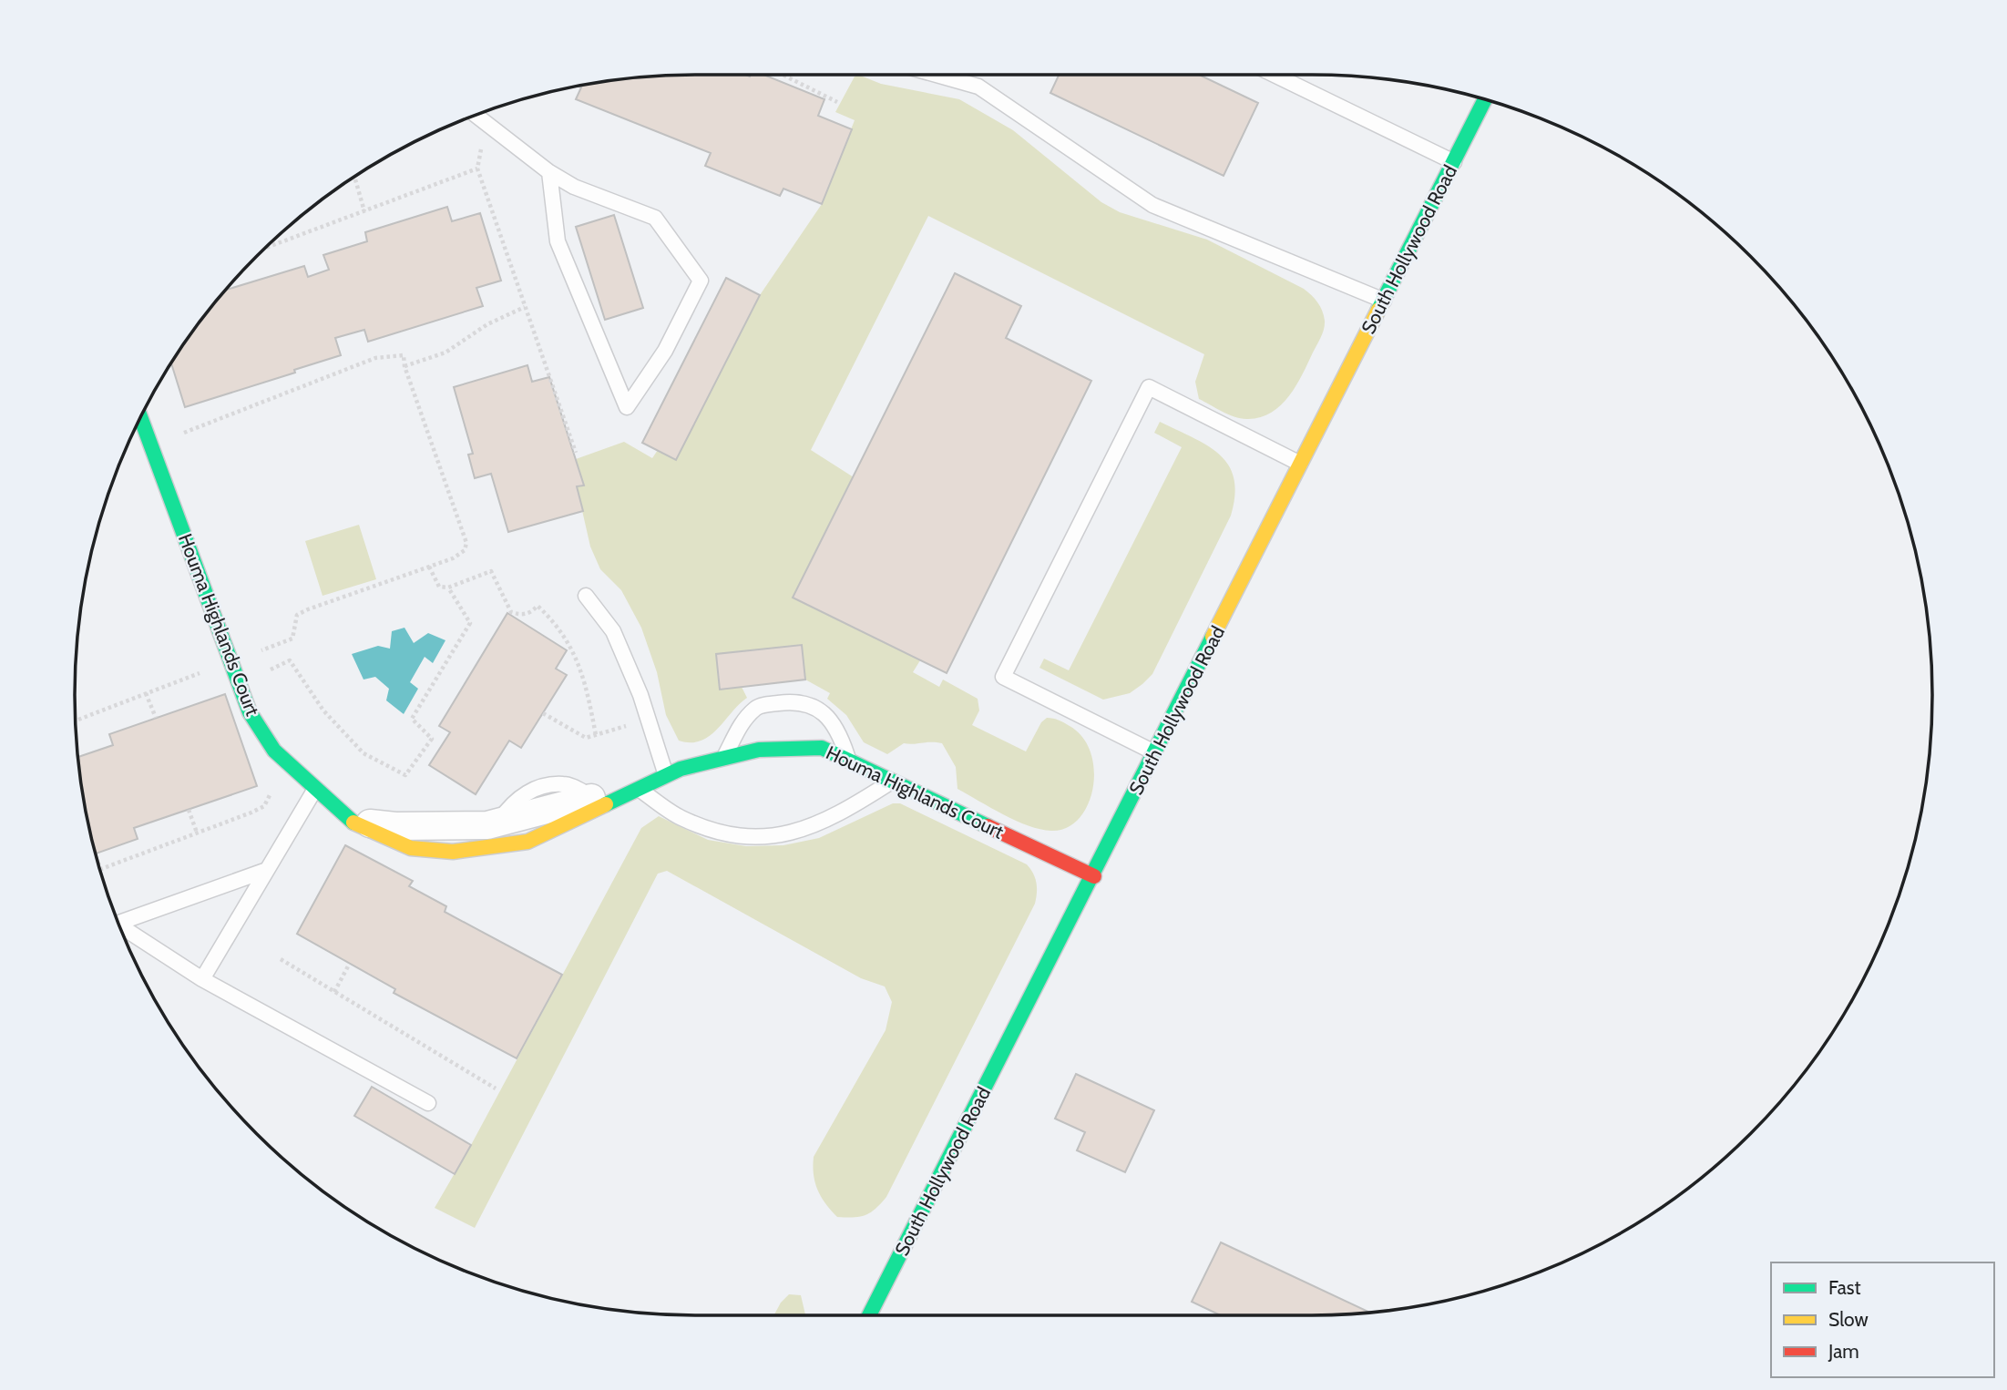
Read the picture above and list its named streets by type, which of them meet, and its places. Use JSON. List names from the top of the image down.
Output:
{
  "streets": {
    "street": ["South Hollywood Road", "Houma Highlands Court"]
  },
  "crossings": [
    ["South Hollywood Road", "Houma Highlands Court"]
  ],
  "legend": ["Fast", "Slow", "Jam"]
}
